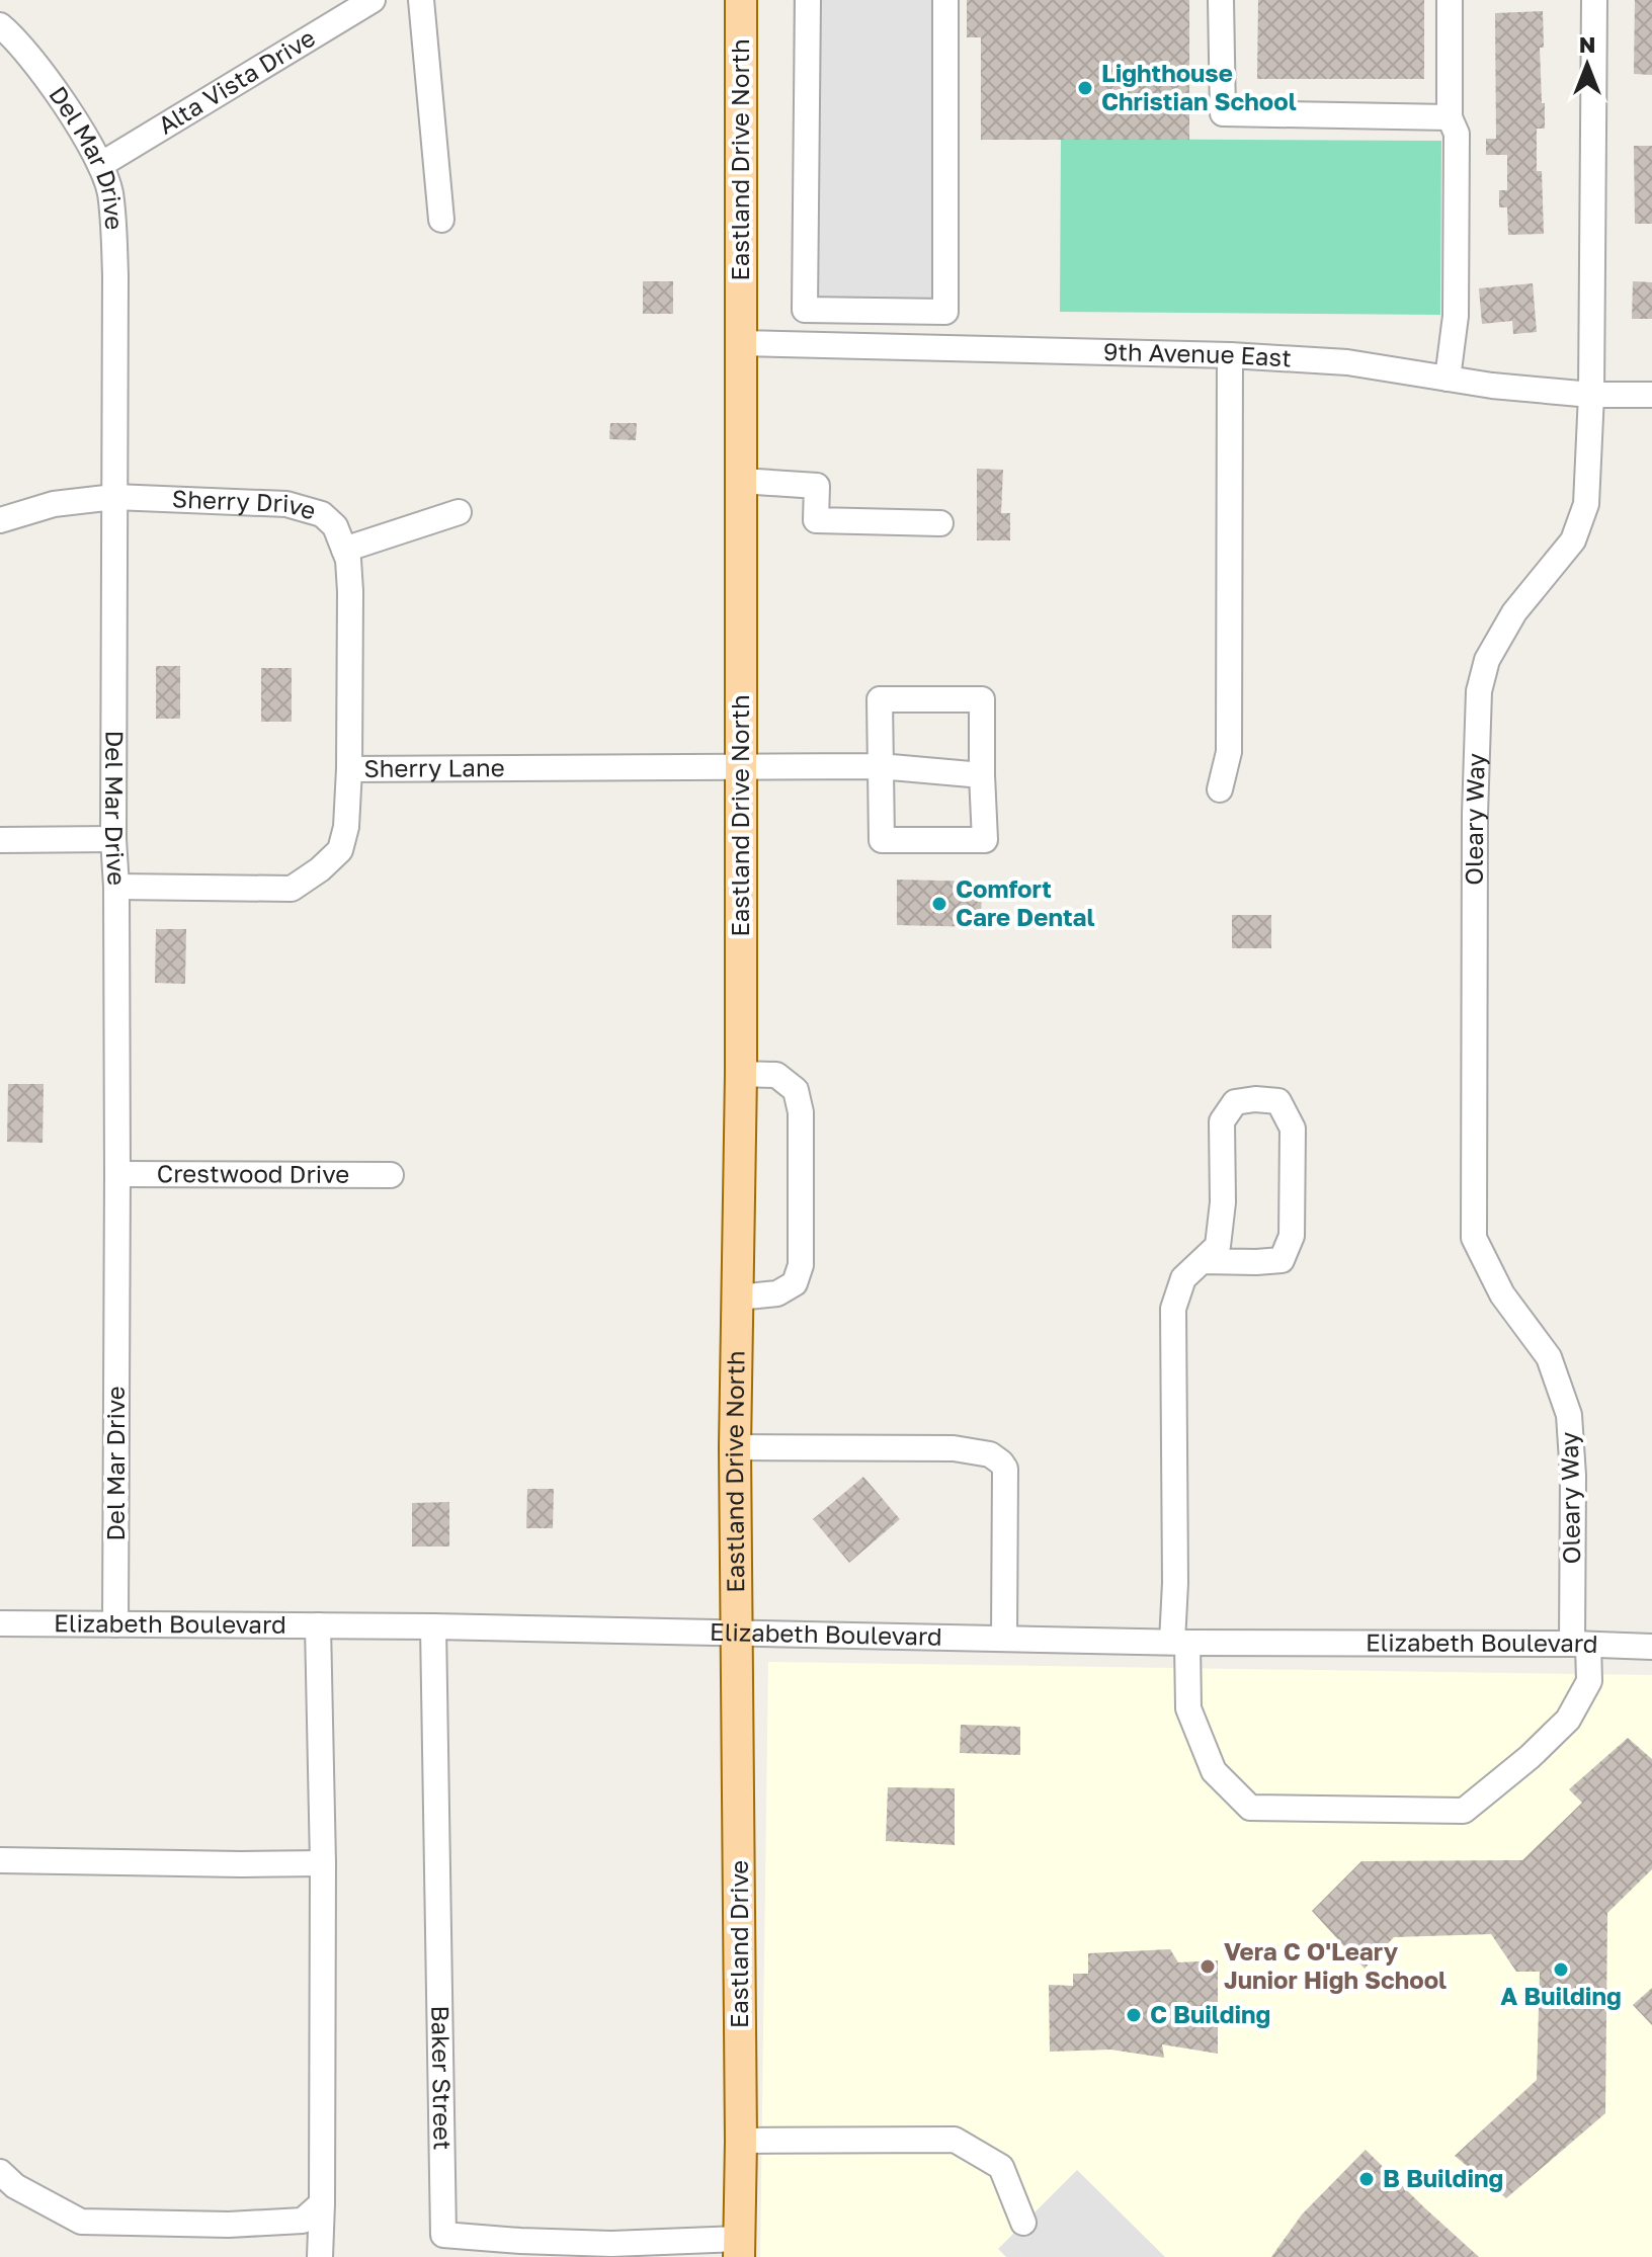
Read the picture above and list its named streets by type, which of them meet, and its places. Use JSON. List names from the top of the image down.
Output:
{
  "streets": {
    "main road": ["Eastland Drive North", "Eastland Drive"],
    "street": [
      "Alta Vista Drive",
      "Del Mar Drive",
      "9th Avenue East",
      "Sherry Drive",
      "Sherry Lane",
      "Oleary Way",
      "Crestwood Drive",
      "Elizabeth Boulevard",
      "Baker Street"
    ]
  },
  "crossings": [
    ["Alta Vista Drive", "Del Mar Drive"],
    ["Eastland Drive North", "9th Avenue East"],
    ["Eastland Drive North", "Sherry Lane"],
    ["Eastland Drive North", "Elizabeth Boulevard"],
    ["Eastland Drive North", "Eastland Drive"],
    ["Del Mar Drive", "Sherry Drive"],
    ["Del Mar Drive", "Sherry Lane"],
    ["Del Mar Drive", "Crestwood Drive"],
    ["Del Mar Drive", "Elizabeth Boulevard"],
    ["9th Avenue East", "Oleary Way"],
    ["Sherry Drive", "Sherry Lane"],
    ["Oleary Way", "Elizabeth Boulevard"],
    ["Elizabeth Boulevard", "Eastland Drive"],
    ["Elizabeth Boulevard", "Baker Street"],
    ["Eastland Drive", "Baker Street"]
  ],
  "places": [
    "Lighthouse Christian School",
    "Comfort Care Dental",
    "Vera C O'Leary Junior High School",
    "A Building",
    "C Building",
    "B Building"
  ],
  "north": "top"
}
